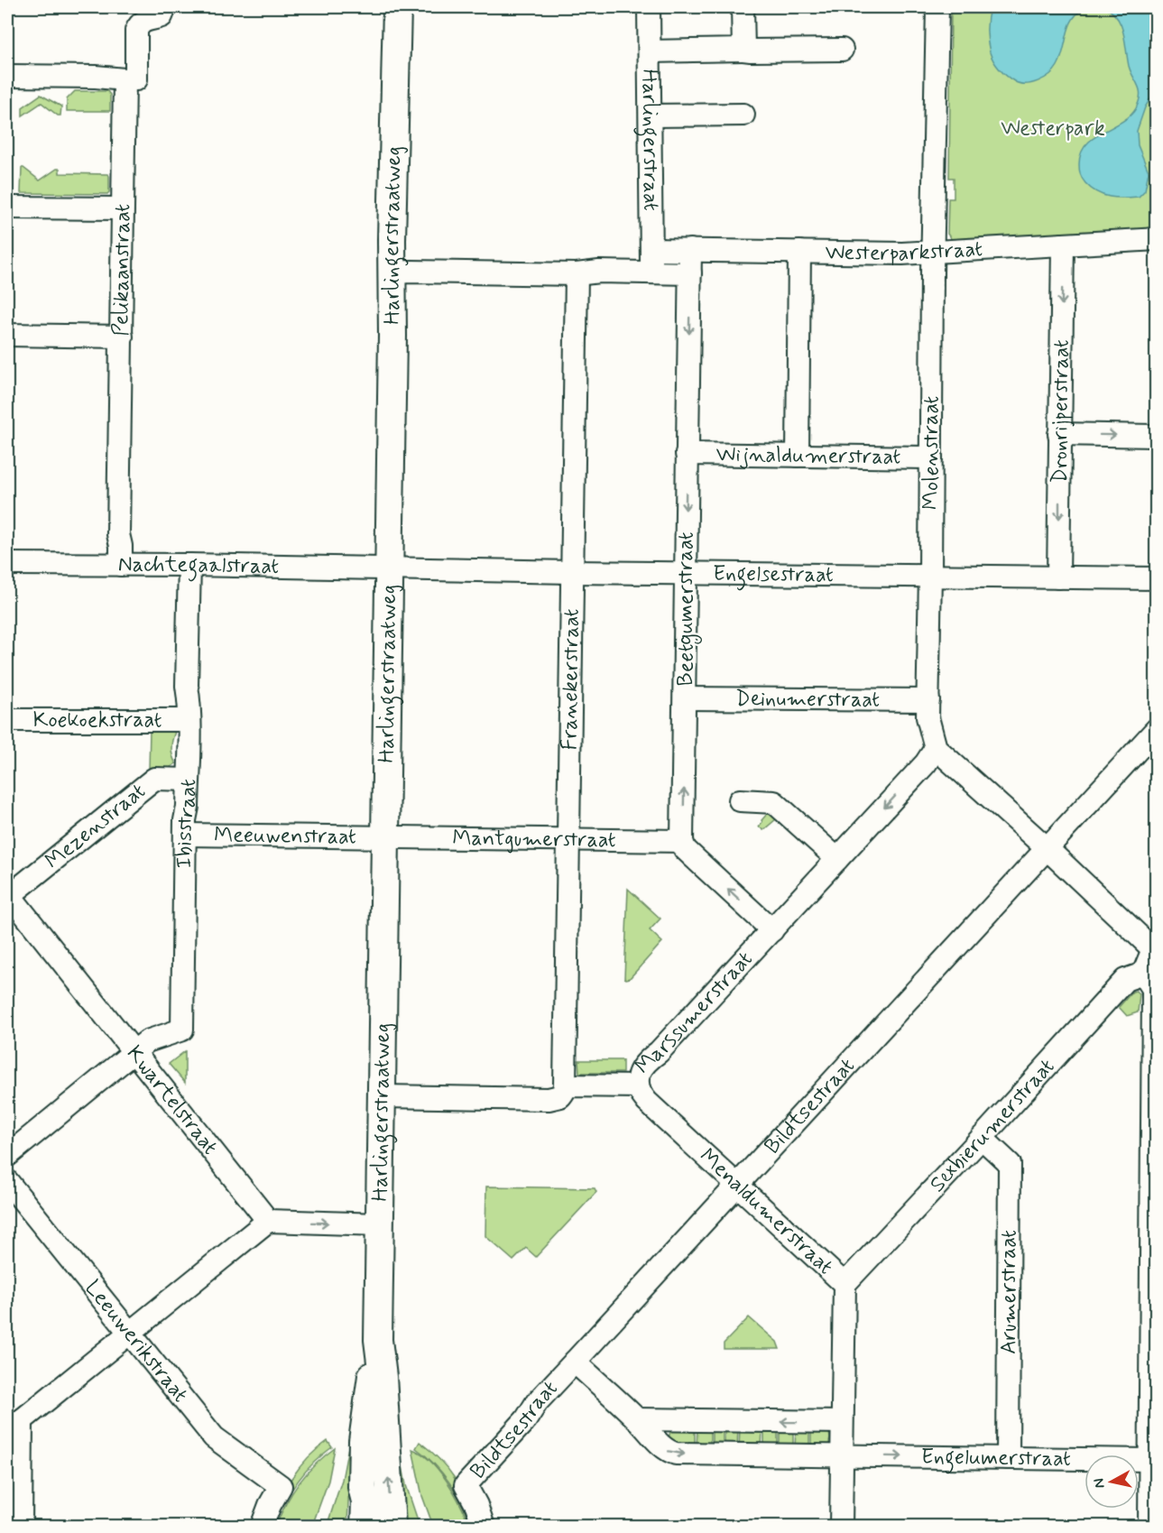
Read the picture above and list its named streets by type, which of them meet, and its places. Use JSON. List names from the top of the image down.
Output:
{
  "streets": {
    "main road": ["Harlingerstraatweg"],
    "street": [
      "Harlingerstraat",
      "Westerparkstraat",
      "Pelikaanstraat",
      "Dronrijperstraat",
      "Molenstraat",
      "Wijnaldumerstraat",
      "Nachtegaalstraat",
      "Engelsestraat",
      "Beetgumerstraat",
      "Franekerstraat",
      "Deinumerstraat",
      "Koekoekstraat",
      "Ibisstraat",
      "Mezenstraat",
      "Meeuwenstraat",
      "Mantgumerstraat",
      "Marssumerstraat",
      "Kwartelstraat",
      "Bildtsestraat",
      "Sexbierumerstraat",
      "Menaldumerstraat",
      "Arumerstraat",
      "Leeuwerikstraat",
      "Engelumerstraat"
    ]
  },
  "crossings": [
    ["Harlingerstraat", "Westerparkstraat"],
    ["Harlingerstraatweg", "Nachtegaalstraat"],
    ["Harlingerstraatweg", "Engelsestraat"],
    ["Harlingerstraatweg", "Meeuwenstraat"],
    ["Harlingerstraatweg", "Mantgumerstraat"],
    ["Westerparkstraat", "Dronrijperstraat"],
    ["Westerparkstraat", "Molenstraat"],
    ["Westerparkstraat", "Beetgumerstraat"],
    ["Pelikaanstraat", "Nachtegaalstraat"],
    ["Dronrijperstraat", "Engelsestraat"],
    ["Molenstraat", "Wijnaldumerstraat"],
    ["Molenstraat", "Engelsestraat"],
    ["Molenstraat", "Deinumerstraat"],
    ["Molenstraat", "Marssumerstraat"],
    ["Wijnaldumerstraat", "Beetgumerstraat"],
    ["Nachtegaalstraat", "Engelsestraat"],
    ["Nachtegaalstraat", "Ibisstraat"],
    ["Engelsestraat", "Beetgumerstraat"],
    ["Engelsestraat", "Franekerstraat"],
    ["Beetgumerstraat", "Deinumerstraat"],
    ["Beetgumerstraat", "Mantgumerstraat"],
    ["Franekerstraat", "Mantgumerstraat"],
    ["Franekerstraat", "Marssumerstraat"],
    ["Koekoekstraat", "Ibisstraat"],
    ["Ibisstraat", "Mezenstraat"],
    ["Ibisstraat", "Meeuwenstraat"],
    ["Ibisstraat", "Kwartelstraat"],
    ["Mezenstraat", "Kwartelstraat"],
    ["Meeuwenstraat", "Mantgumerstraat"],
    ["Marssumerstraat", "Menaldumerstraat"],
    ["Bildtsestraat", "Menaldumerstraat"],
    ["Bildtsestraat", "Engelumerstraat"],
    ["Sexbierumerstraat", "Menaldumerstraat"],
    ["Sexbierumerstraat", "Arumerstraat"],
    ["Arumerstraat", "Engelumerstraat"]
  ],
  "one_way": ["Dronrijperstraat"],
  "parks": ["Westerpark"],
  "north": "left"
}
